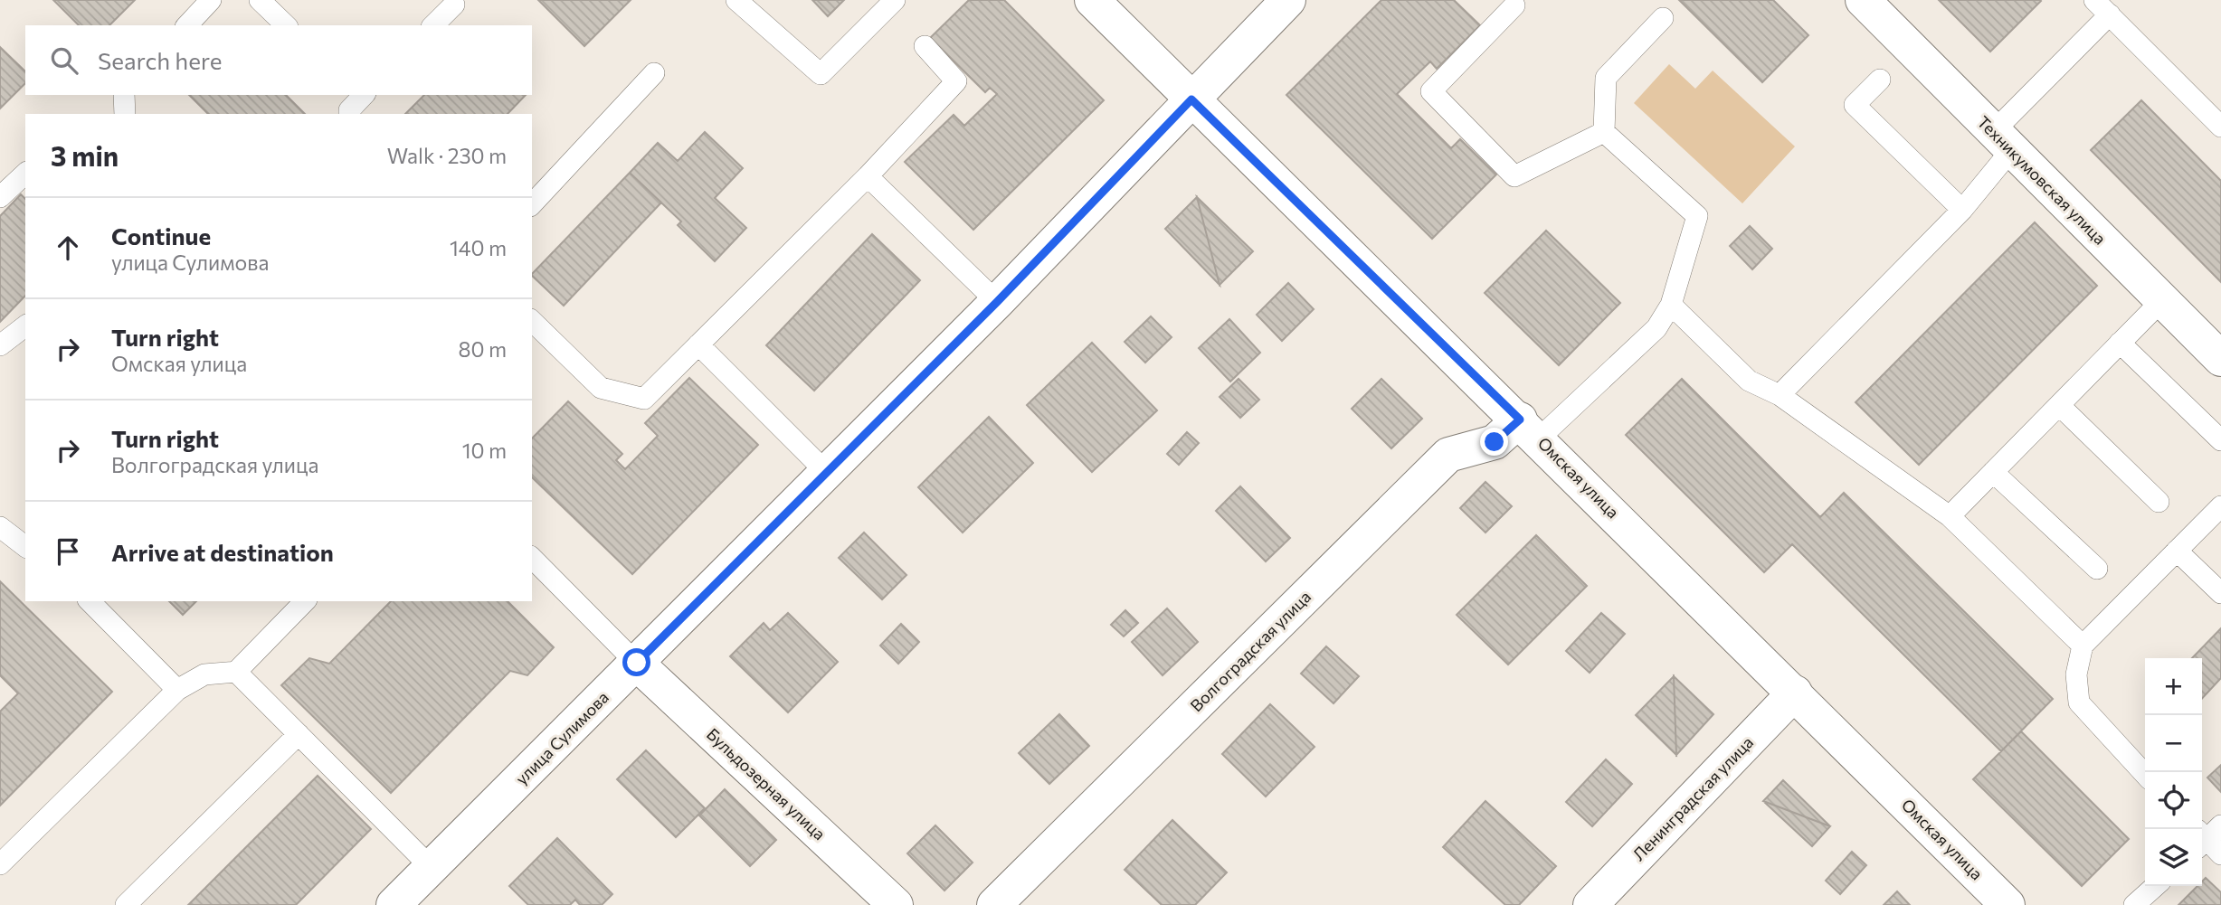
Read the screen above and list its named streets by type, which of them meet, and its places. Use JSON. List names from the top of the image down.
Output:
{
  "streets": {
    "street": [
      "Техникумовская улица",
      "Омская улица",
      "Волгоградская улица",
      "улица Сулимова",
      "Бульдозерная улица",
      "Ленинградская улица"
    ]
  },
  "crossings": [
    ["Омская улица", "Волгоградская улица"],
    ["Омская улица", "улица Сулимова"],
    ["Омская улица", "Ленинградская улица"],
    ["улица Сулимова", "Бульдозерная улица"]
  ],
  "page": {
    "search": "Search here",
    "heading": ["3 min", "Walk · 230 m"],
    "list": [
      ["Continue", "улица Сулимова", "140 m"],
      ["Turn right", "Омская улица", "80 m"],
      ["Turn right", "Волгоградская улица", "10 m"],
      "Arrive at destination"
    ],
    "map_buttons": ["+", "−"]
  }
}
